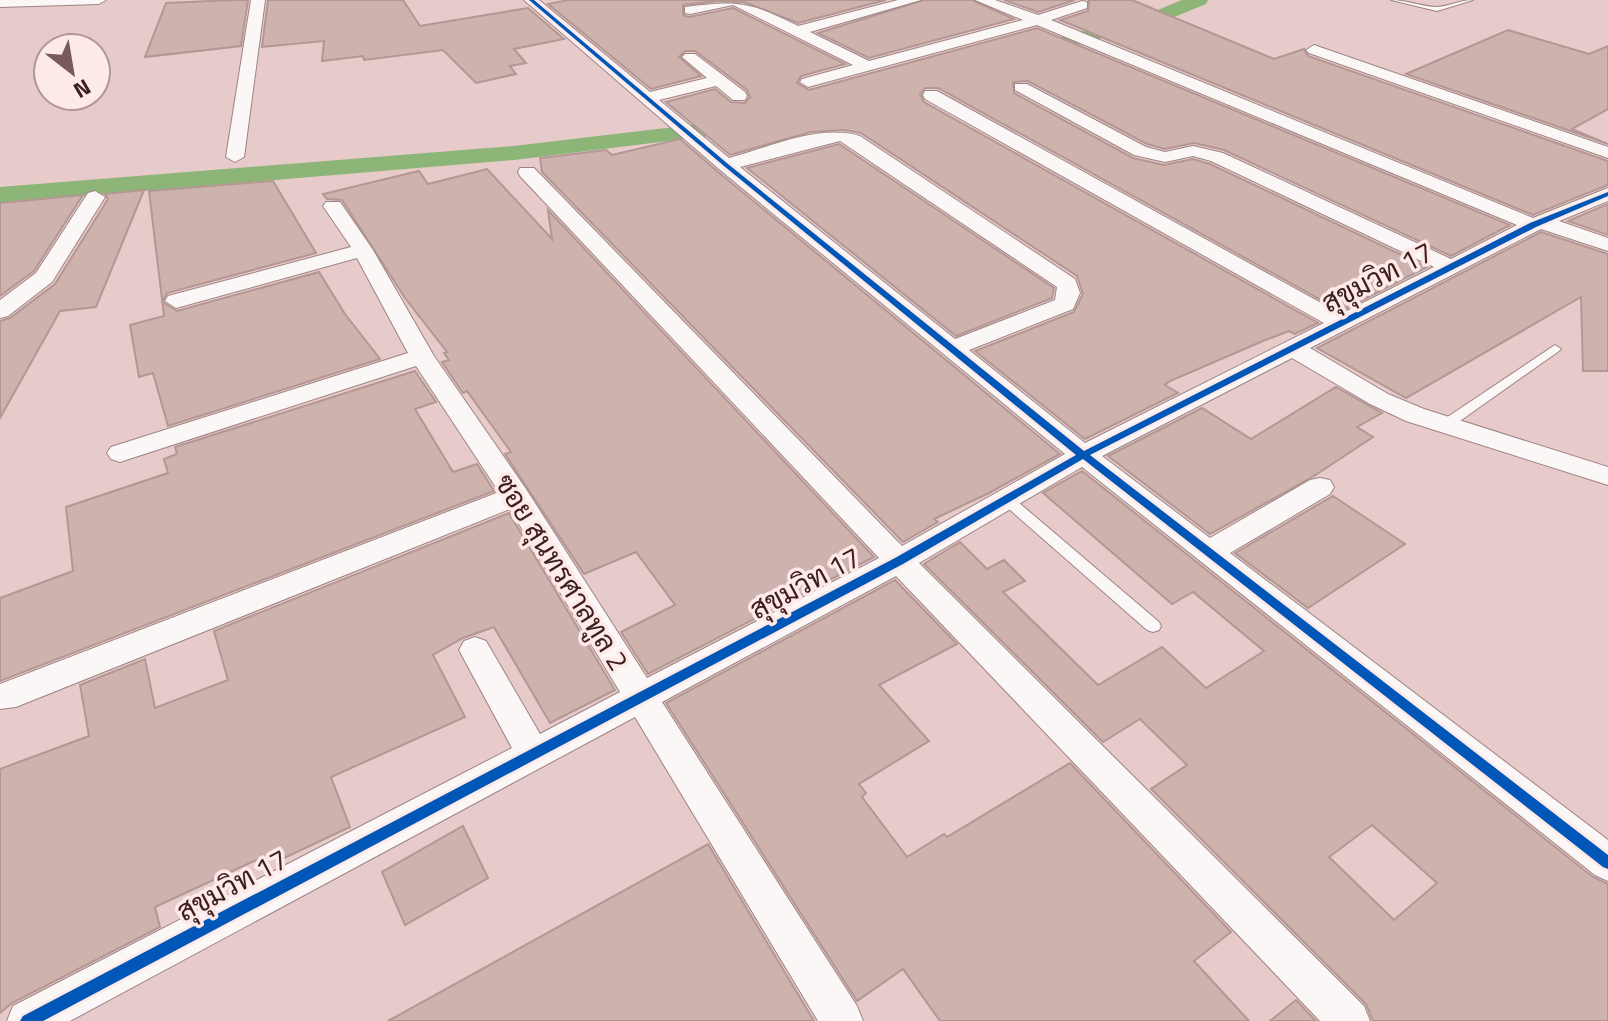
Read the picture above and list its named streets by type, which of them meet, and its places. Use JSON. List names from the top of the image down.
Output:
{
  "streets": {
    "street": ["สุขุมวิท 17", "ซอย สุนทรศาลทูล 2"]
  },
  "crossings": [
    ["สุขุมวิท 17", "ซอย สุนทรศาลทูล 2"]
  ],
  "north": "bottom right"
}
